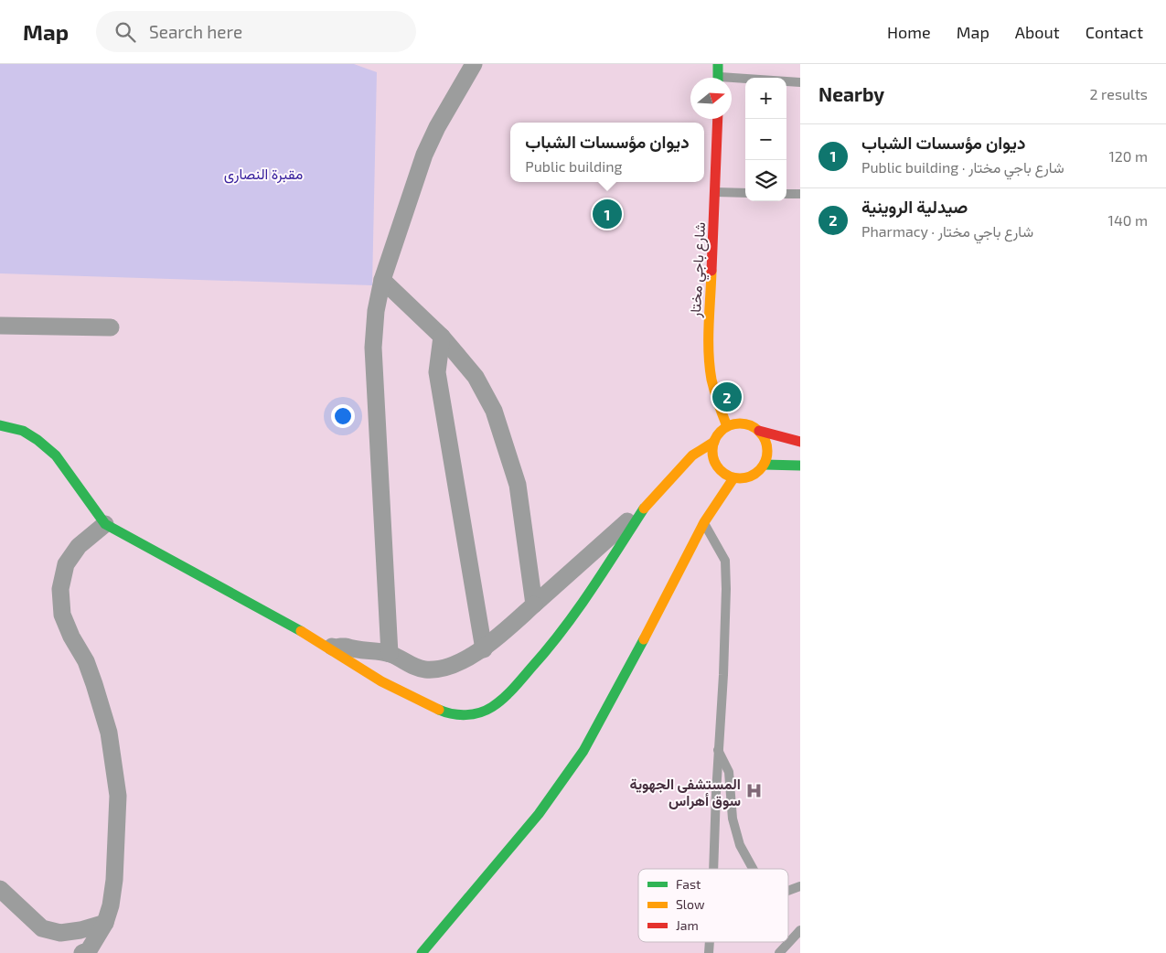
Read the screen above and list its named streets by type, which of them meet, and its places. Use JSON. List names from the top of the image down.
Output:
{
  "streets": {
    "street": ["شارع باجي مختار"]
  },
  "parks": ["مقبرة النصارى"],
  "places": {
    "hospital": ["المستشفى الجهوية سوق أهراس"]
  },
  "legend": ["Fast", "Slow", "Jam"],
  "north": "right",
  "page": {
    "header": "Map",
    "search": "Search here",
    "nav": [
      "Home",
      "Map",
      "About",
      "Contact"
    ],
    "heading": ["Nearby", "2 results"],
    "map_buttons": ["+", "−"],
    "popup": ["ديوان مؤسسات الشباب", "Public building"],
    "list": [
      {
        "mark": "1",
        "name": "ديوان مؤسسات الشباب",
        "note": "Public building · شارع باجي مختار",
        "value": "120 m"
      },
      {
        "mark": "2",
        "name": "صيدلية الروينية",
        "note": "Pharmacy · شارع باجي مختار",
        "value": "140 m"
      }
    ],
    "pins": ["1", "2"]
  }
}
